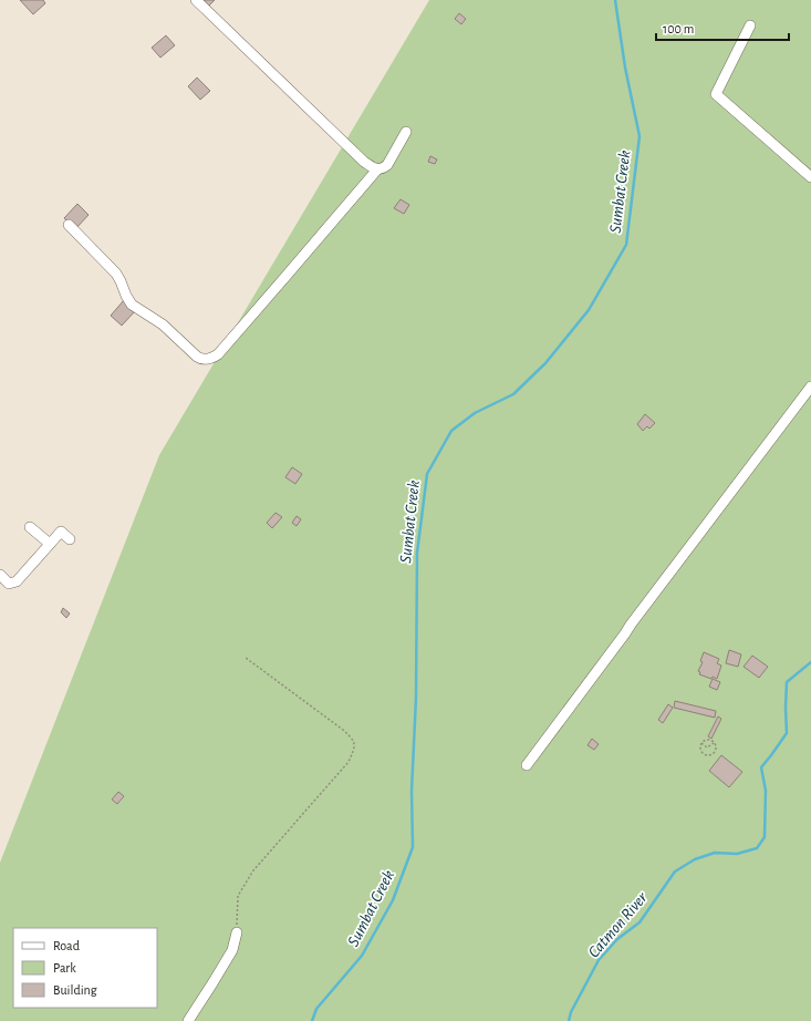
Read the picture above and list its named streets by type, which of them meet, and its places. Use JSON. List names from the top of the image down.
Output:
{
  "water": ["Sumbat Creek", "Catmon River"],
  "legend": ["Road", "Park", "Building"],
  "scale_bar": "100 m"
}
